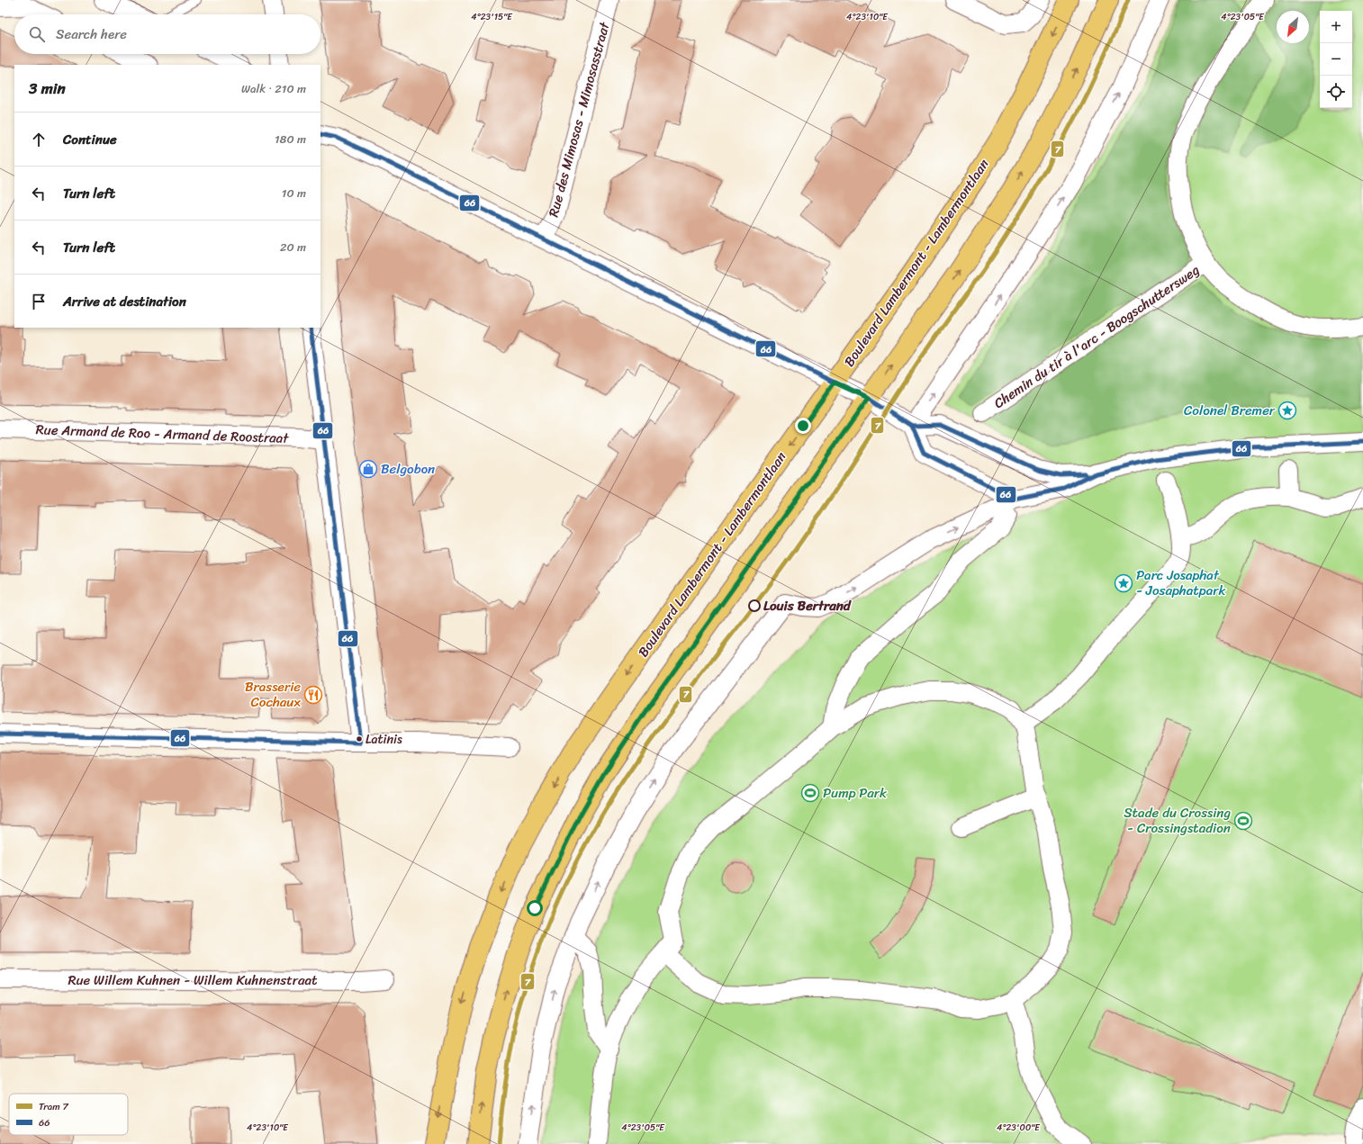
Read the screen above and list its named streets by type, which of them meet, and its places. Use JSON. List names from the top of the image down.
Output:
{
  "streets": {
    "main road": ["Boulevard Lambermont - Lambermontlaan"],
    "street": [
      "Rue des Mimosas - Mimosasstraat",
      "Chemin du tir à l'arc - Boogschuttersweg",
      "Rue Armand de Roo - Armand de Roostraat",
      "Rue Willem Kuhnen - Willem Kuhnenstraat"
    ]
  },
  "places": {
    "place": ["Colonel Bremer", "Parc Josaphat - Josaphatpark"],
    "shop": ["Belgobon"],
    "other": ["Louis Bertrand", "Latinis"],
    "restaurant": ["Brasserie Cochaux"],
    "sports": ["Pump Park", "Stade du Crossing - Crossingstadion"]
  },
  "lines": ["tram line 7", "transit line 66"],
  "legend": ["Tram 7", "66"],
  "north": "bottom left",
  "page": {
    "map_buttons": ["+", "−"],
    "search": "Search here",
    "heading": ["3 min", "Walk · 210 m"],
    "list": [
      ["Continue", "180 m"],
      ["Turn left", "10 m"],
      ["Turn left", "20 m"],
      "Arrive at destination"
    ]
  },
  "coordinates": [
    "4°23'15\"E",
    "4°23'10\"E",
    "4°23'05\"E",
    "4°23'00\"E"
  ]
}
